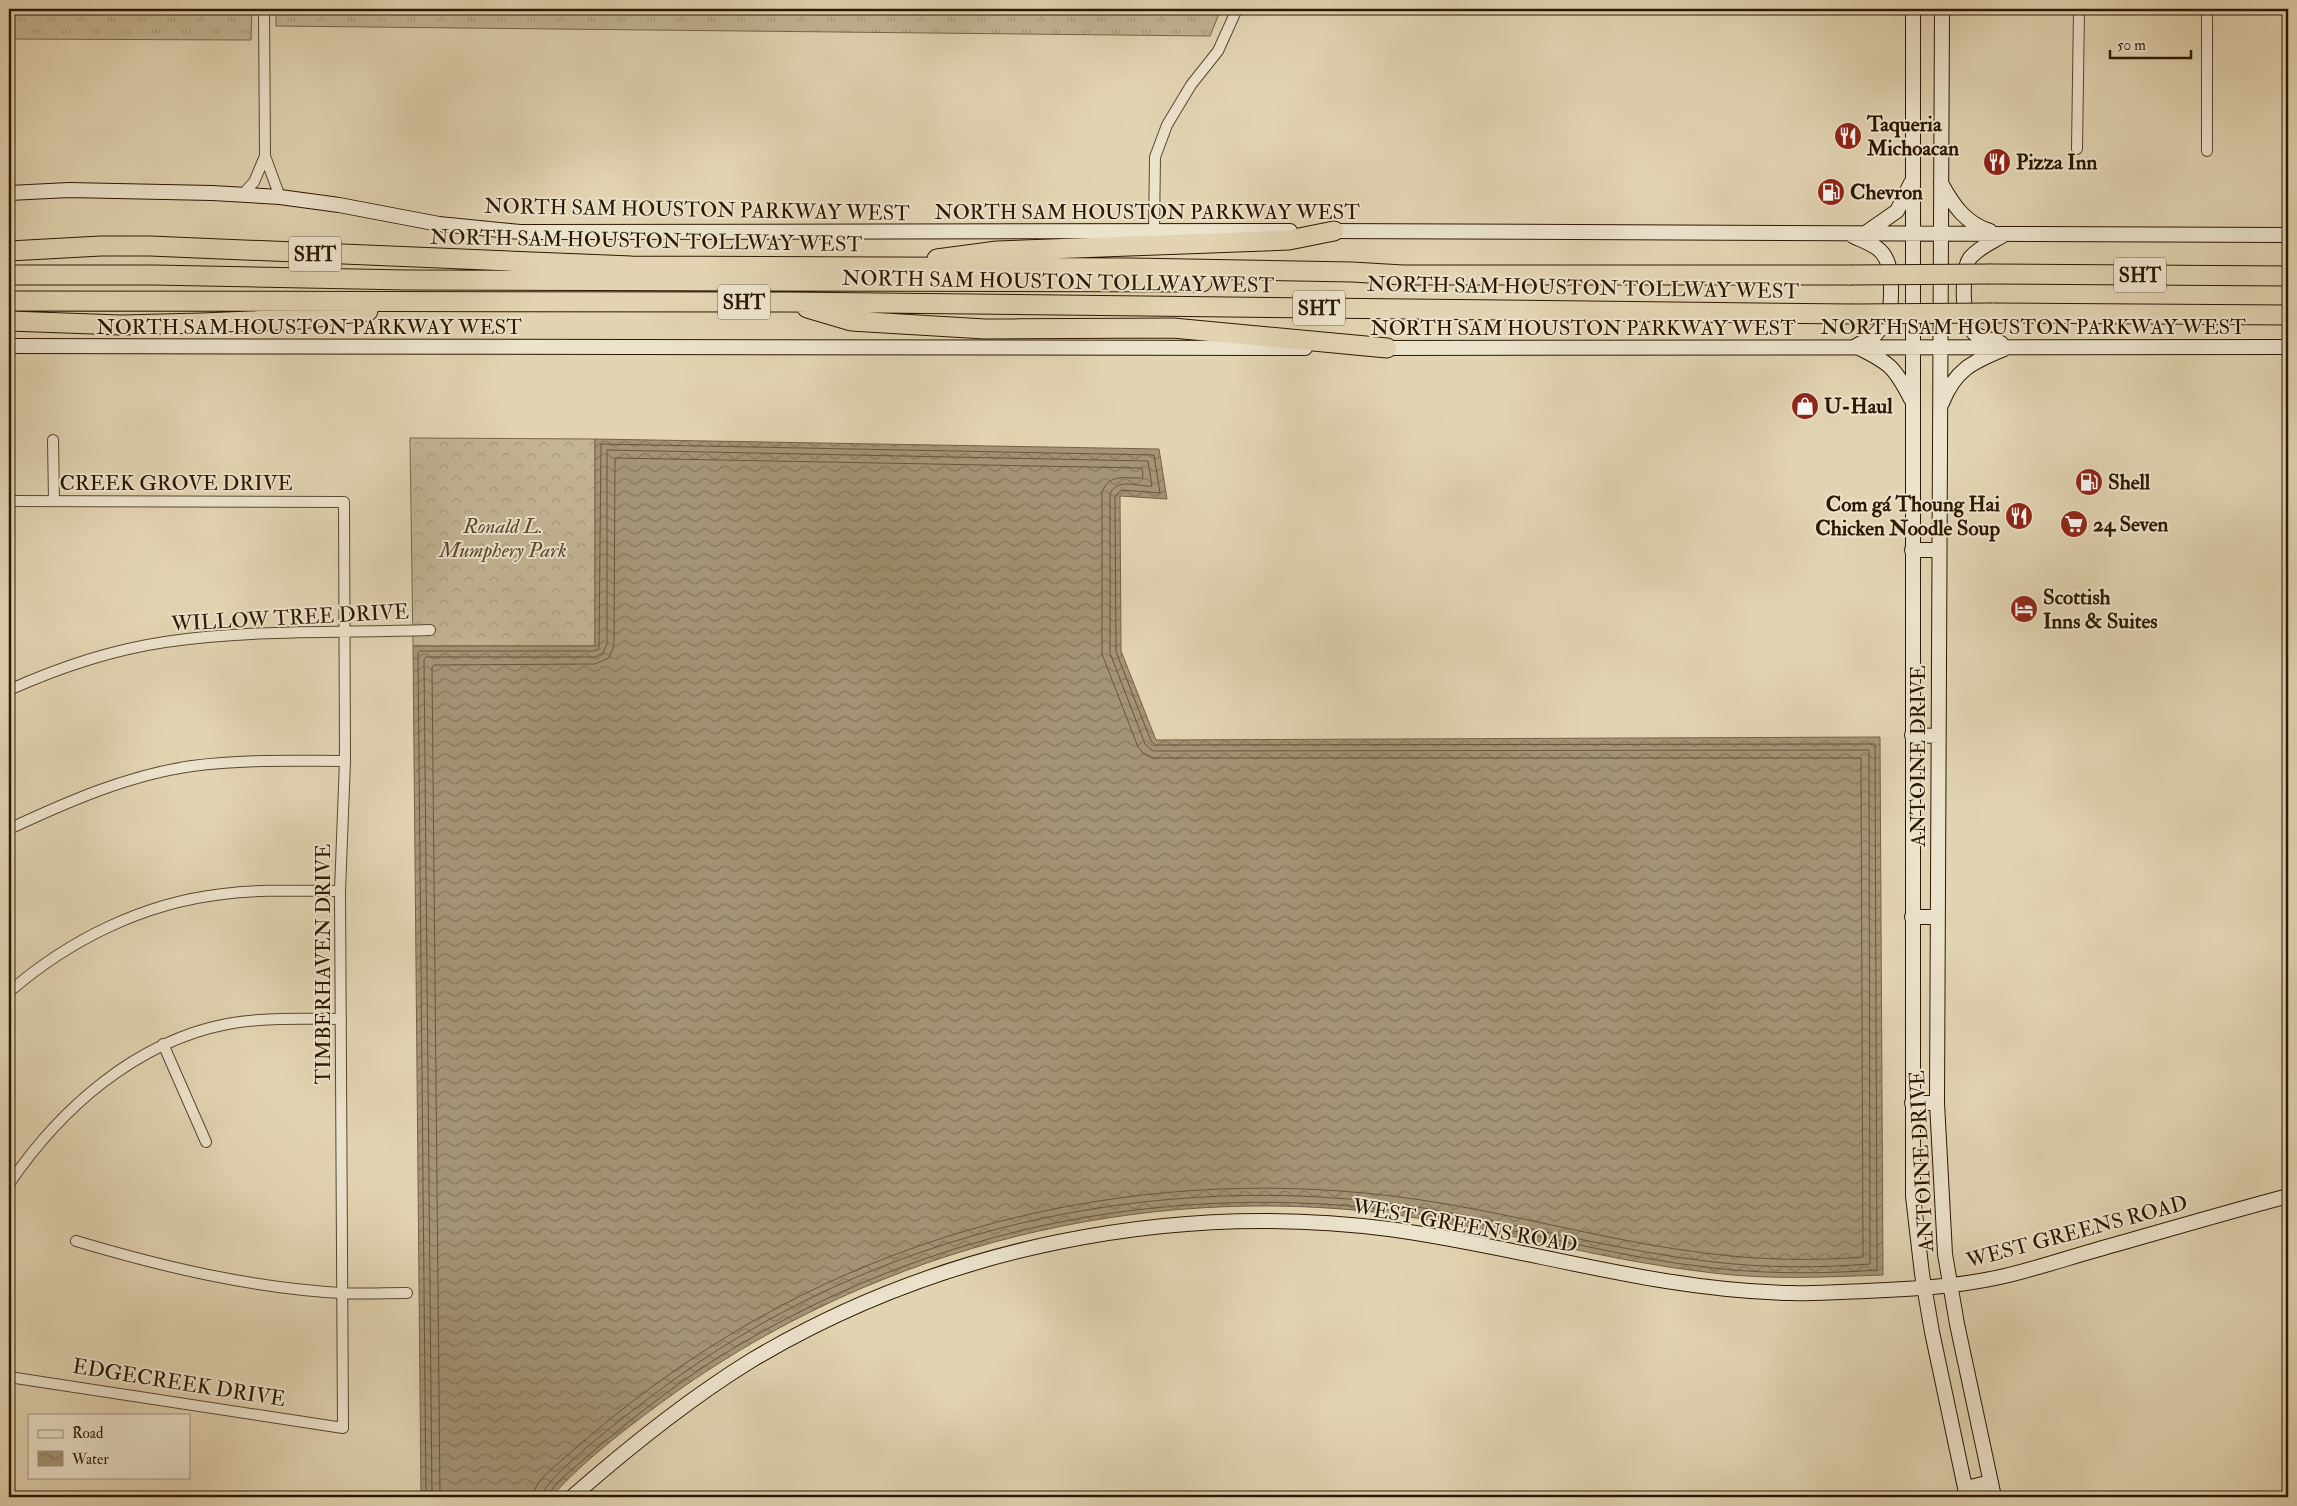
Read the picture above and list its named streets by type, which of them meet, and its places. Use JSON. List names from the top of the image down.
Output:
{
  "streets": {
    "highway": ["NORTH SAM HOUSTON TOLLWAY WEST", "SHT"],
    "main road": ["NORTH SAM HOUSTON PARKWAY WEST", "ANTOINE DRIVE", "WEST GREENS ROAD"],
    "street": [
      "CREEK GROVE DRIVE",
      "WILLOW TREE DRIVE",
      "TIMBERHAVEN DRIVE",
      "EDGECREEK DRIVE"
    ]
  },
  "crossings": [
    ["NORTH SAM HOUSTON PARKWAY WEST", "ANTOINE DRIVE"],
    ["CREEK GROVE DRIVE", "TIMBERHAVEN DRIVE"],
    ["WILLOW TREE DRIVE", "TIMBERHAVEN DRIVE"],
    ["ANTOINE DRIVE", "WEST GREENS ROAD"],
    ["TIMBERHAVEN DRIVE", "EDGECREEK DRIVE"]
  ],
  "parks": ["Ronald L. Mumphery Park"],
  "places": {
    "restaurant": ["Taqueria Michoacan", "Pizza Inn", "Com gá Thoung Hai Chicken Noodle Soup"],
    "fuel station": ["Chevron", "Shell"],
    "shop": ["U-Haul"],
    "supermarket": ["24 Seven"],
    "hotel": ["Scottish Inns & Suites"]
  },
  "legend": ["Road", "Water"],
  "scale_bar": "50 m"
}
